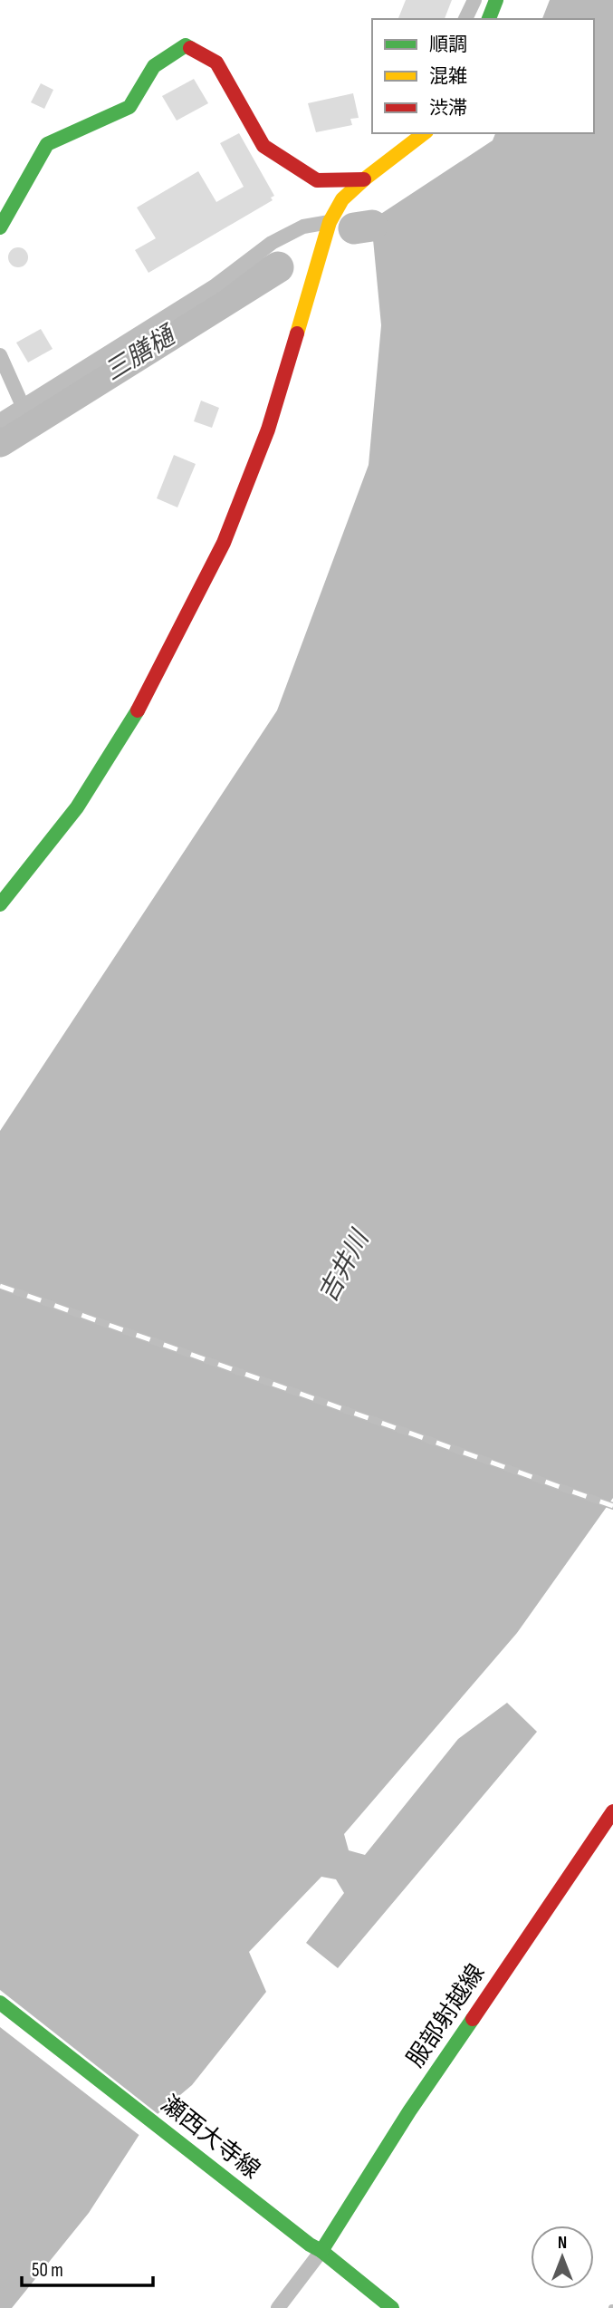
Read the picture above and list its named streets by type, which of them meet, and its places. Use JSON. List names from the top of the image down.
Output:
{
  "streets": {
    "street": ["服部射越線", "瀬西大寺線"]
  },
  "crossings": [
    ["服部射越線", "瀬西大寺線"]
  ],
  "water": ["三膳樋", "吉井川"],
  "legend": ["順調", "混雑", "渋滞"],
  "scale_bar": "50 m",
  "north": "top"
}
